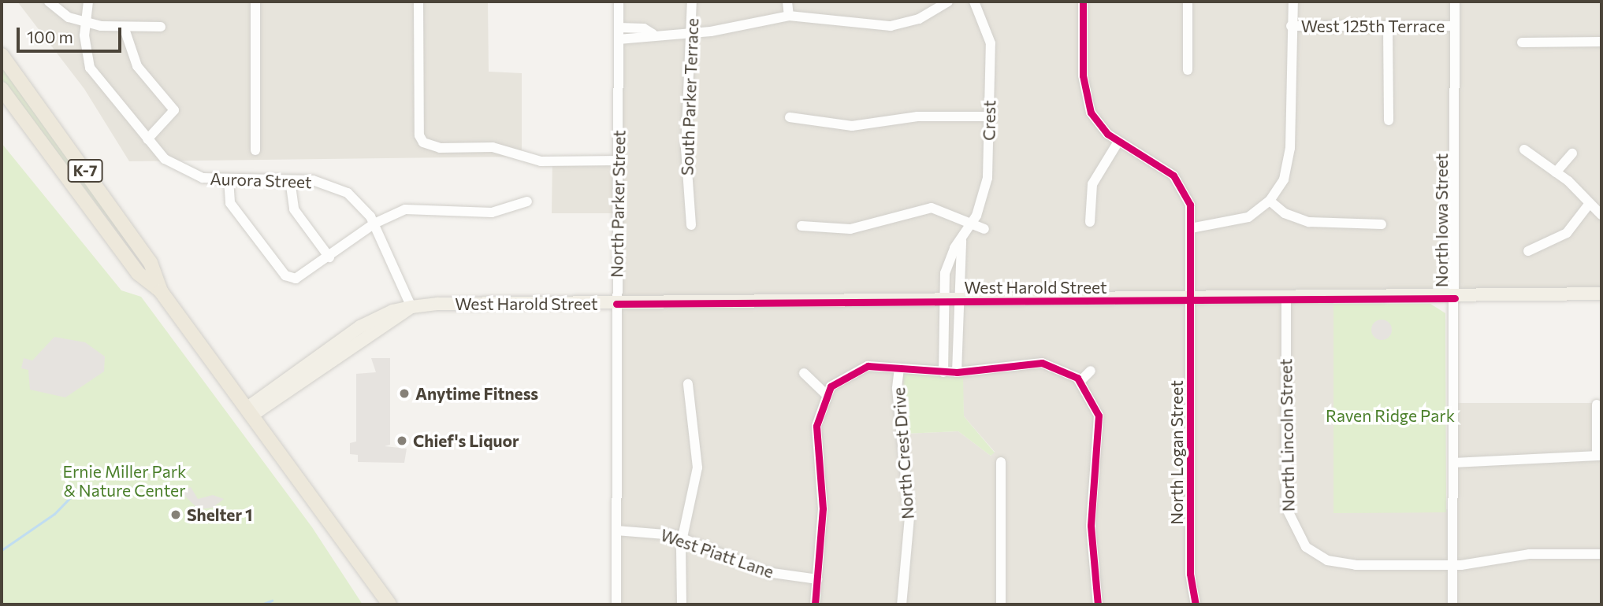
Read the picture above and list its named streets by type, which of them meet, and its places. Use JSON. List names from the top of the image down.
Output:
{
  "streets": {
    "highway": ["K-7"],
    "main road": ["West Harold Street"],
    "street": [
      "West 125th Terrace",
      "South Parker Terrace",
      "Crest",
      "Aurora Street",
      "North Parker Street",
      "North Iowa Street",
      "North Lincoln Street",
      "North Logan Street",
      "North Crest Drive",
      "West Piatt Lane"
    ]
  },
  "crossings": [
    ["West 125th Terrace", "North Iowa Street"],
    ["Crest", "West Harold Street"],
    ["K-7", "West Harold Street"],
    ["Aurora Street", "West Harold Street"],
    ["North Parker Street", "West Harold Street"],
    ["North Parker Street", "West Piatt Lane"],
    ["North Iowa Street", "West Harold Street"],
    ["North Iowa Street", "North Lincoln Street"],
    ["West Harold Street", "North Lincoln Street"],
    ["West Harold Street", "North Logan Street"]
  ],
  "parks": ["Raven Ridge Park", "Ernie Miller Park & Nature Center"],
  "places": ["Anytime Fitness", "Chief's Liquor", "Shelter 1"],
  "scale_bar": "100 m"
}
